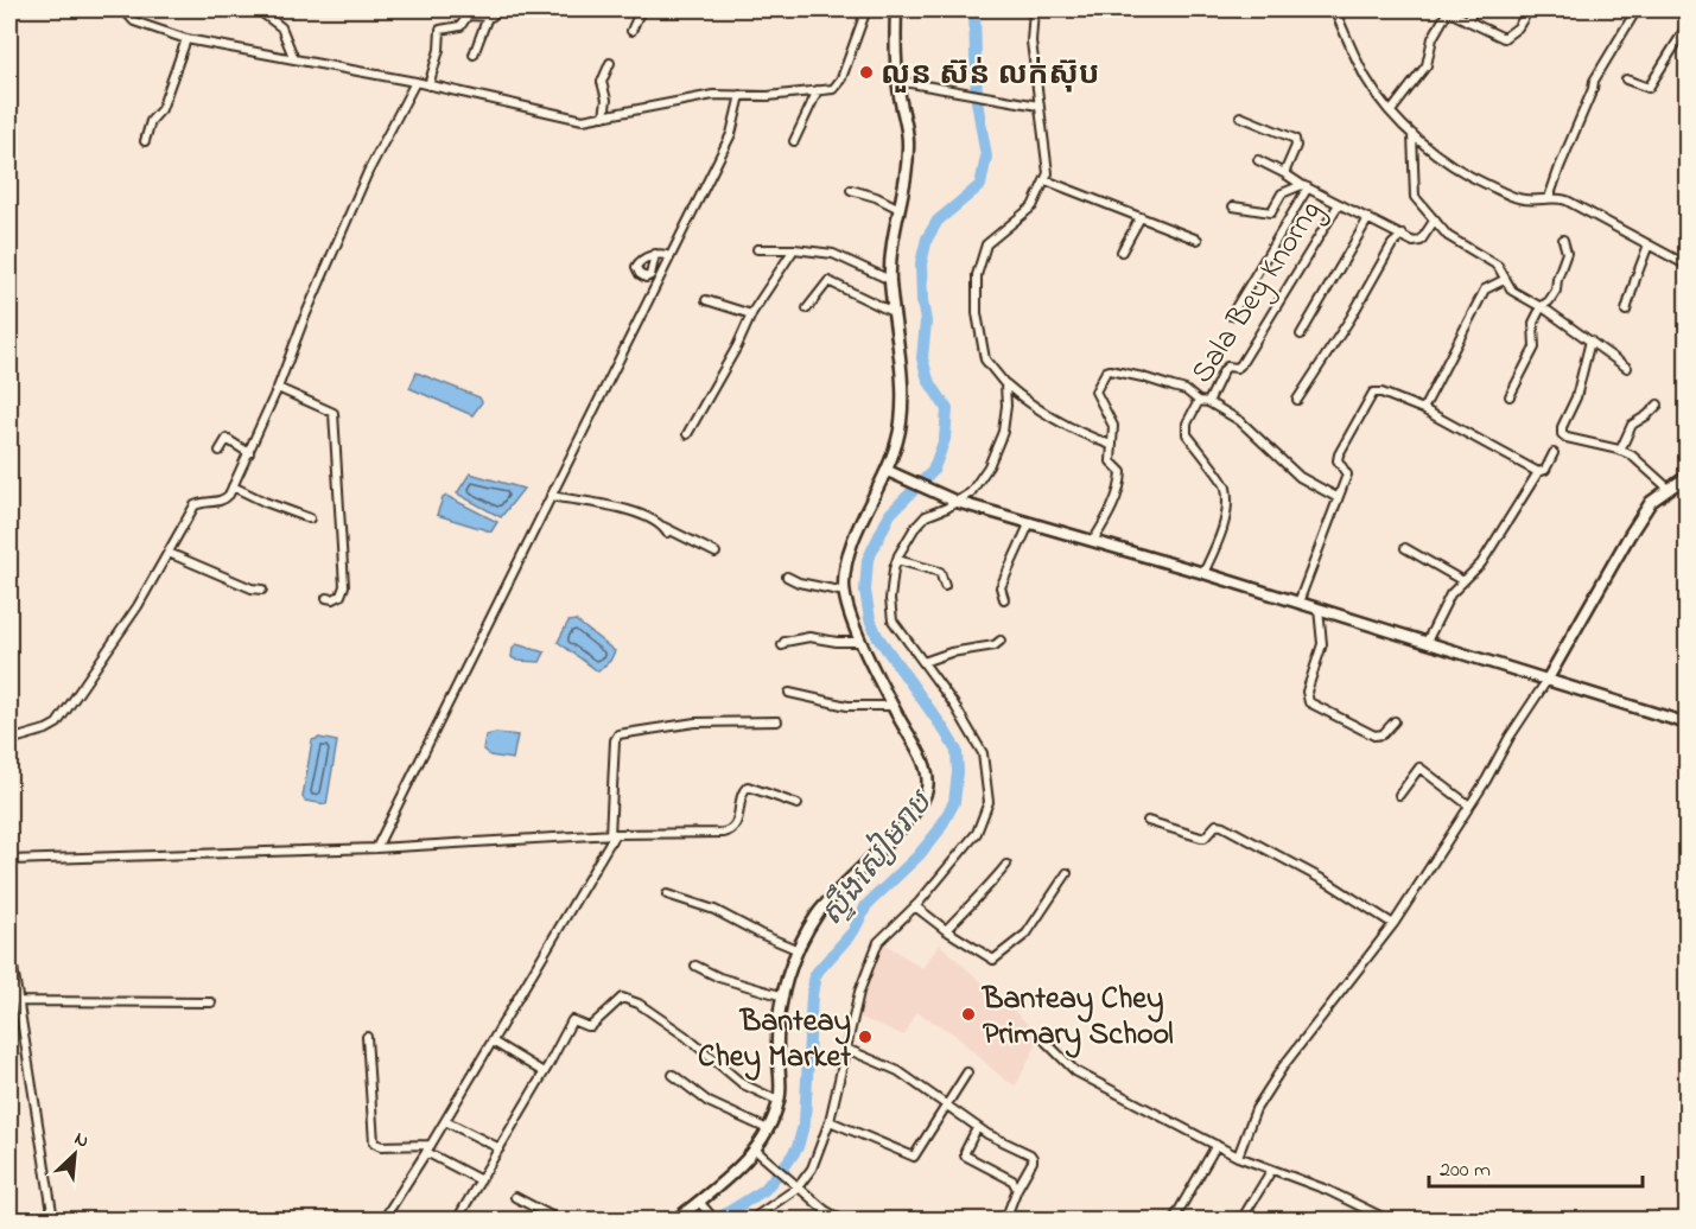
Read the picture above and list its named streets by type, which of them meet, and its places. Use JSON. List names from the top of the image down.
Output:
{
  "streets": {
    "street": ["Sala Bey Knorng"]
  },
  "water": ["ស្ទឹងសៀមរាប"],
  "places": ["លួន ស៊ន់ លក់ស៊ុប", "Banteay Chey Primary School", "Banteay Chey Market"],
  "scale_bar": "200 m",
  "north": "top right"
}
